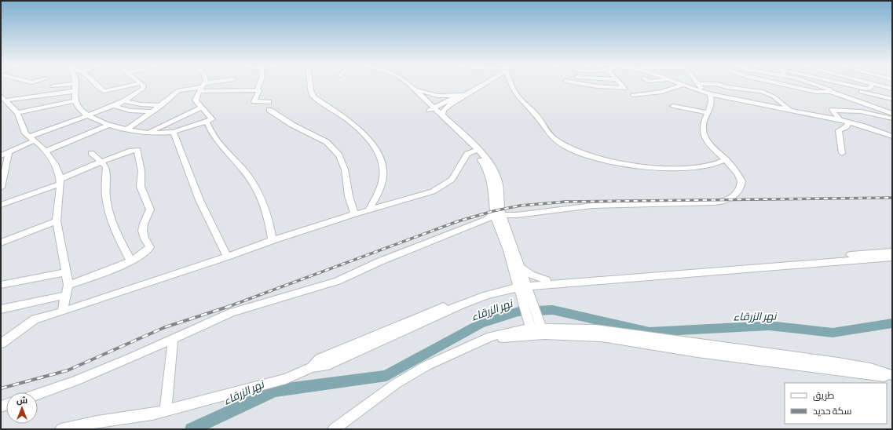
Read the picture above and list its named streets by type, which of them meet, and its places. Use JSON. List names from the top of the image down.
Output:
{
  "water": ["نهر الزرقاء"],
  "legend": ["طريق", "سكة حديد"],
  "north": "top"
}
